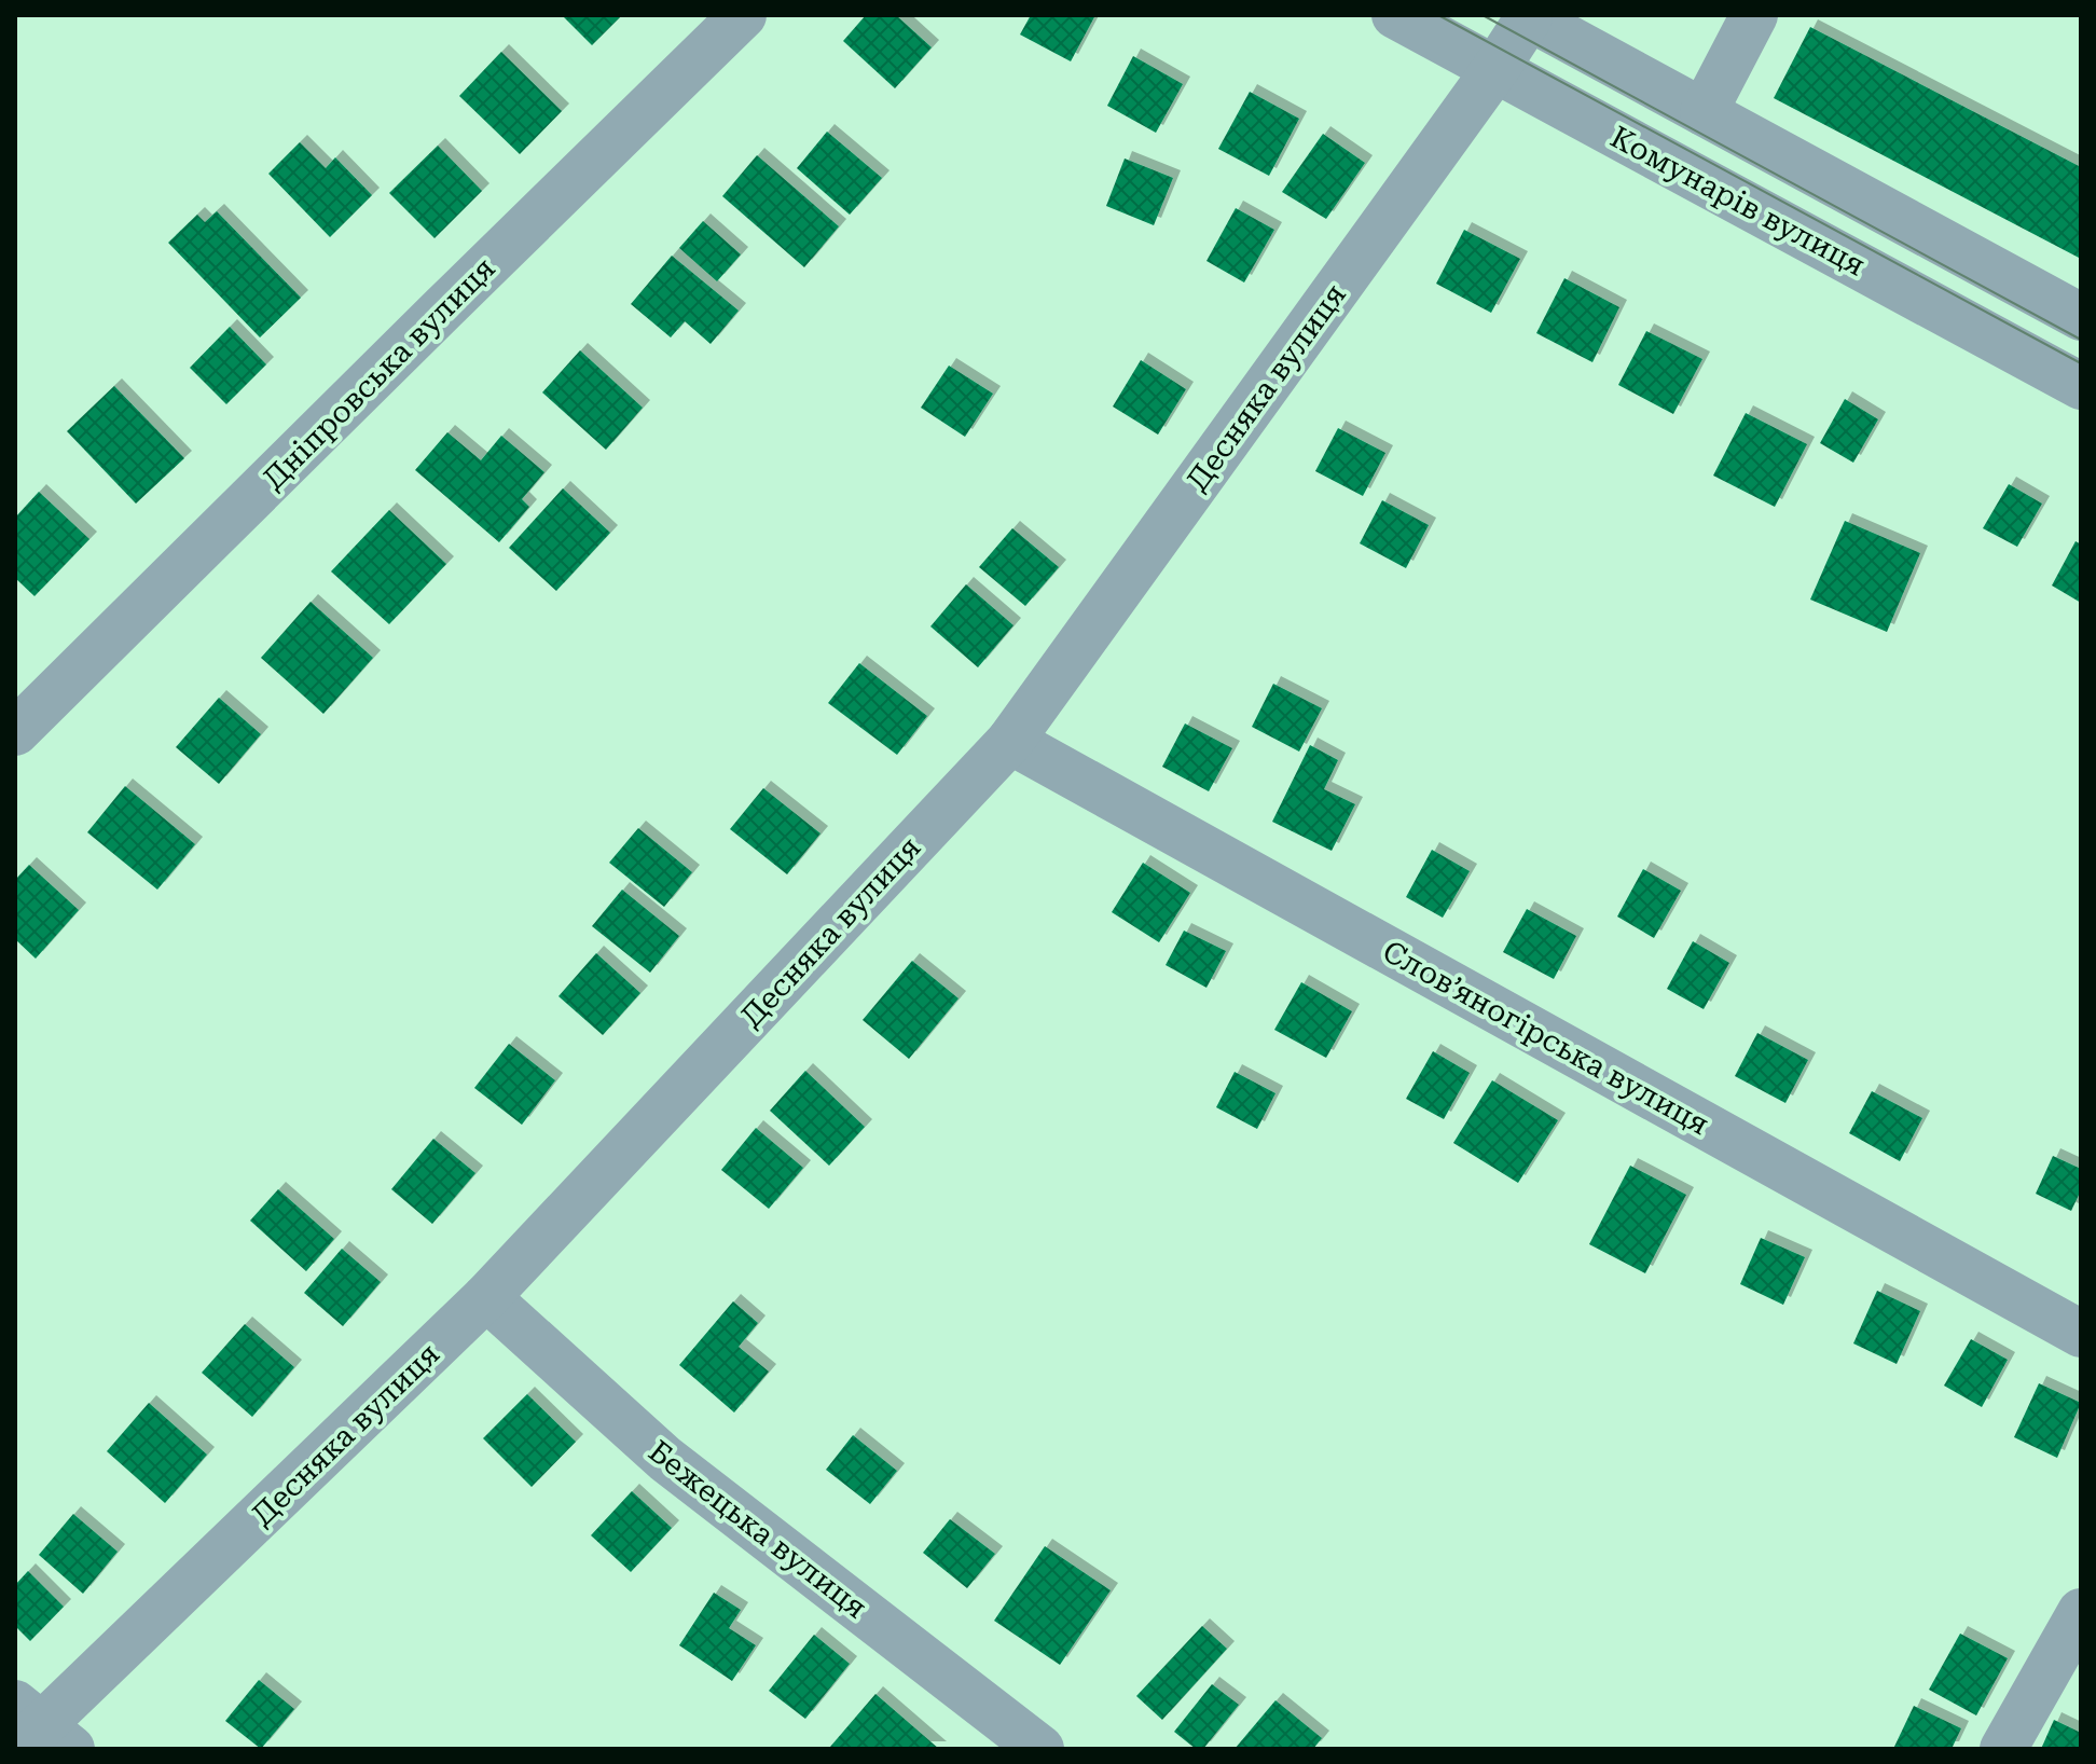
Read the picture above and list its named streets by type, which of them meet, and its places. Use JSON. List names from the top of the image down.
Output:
{
  "streets": {
    "street": [
      "Комунарів вулиця",
      "Дніпровська вулиця",
      "Десняка вулиця",
      "Слов’яногірська вулиця",
      "Бежецька вулиця"
    ]
  },
  "crossings": [
    ["Комунарів вулиця", "Десняка вулиця"],
    ["Десняка вулиця", "Слов’яногірська вулиця"],
    ["Десняка вулиця", "Бежецька вулиця"]
  ]
}
